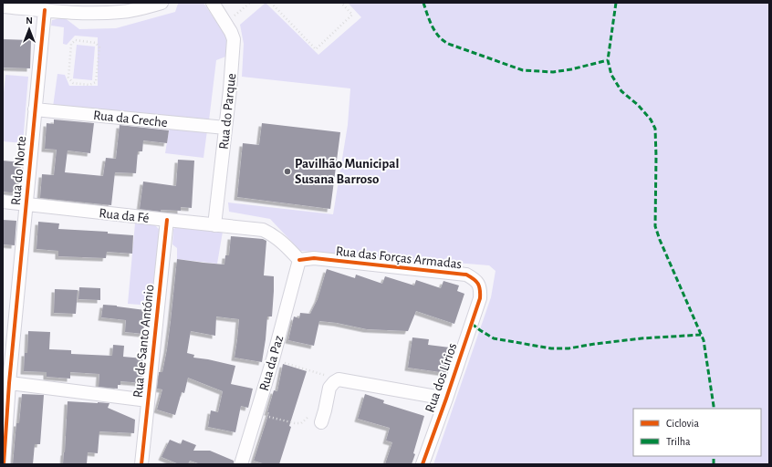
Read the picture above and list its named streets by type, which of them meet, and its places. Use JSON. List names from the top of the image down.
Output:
{
  "streets": {
    "street": [
      "Rua do Parque",
      "Rua da Creche",
      "Rua do Norte",
      "Rua da Fé",
      "Rua das Forças Armadas",
      "Rua de Santo António",
      "Rua da Paz",
      "Rua dos Lírios"
    ]
  },
  "crossings": [
    ["Rua do Parque", "Rua da Creche"],
    ["Rua do Parque", "Rua da Fé"],
    ["Rua da Creche", "Rua do Norte"],
    ["Rua do Norte", "Rua da Fé"],
    ["Rua da Fé", "Rua das Forças Armadas"],
    ["Rua da Fé", "Rua de Santo António"],
    ["Rua da Fé", "Rua da Paz"],
    ["Rua das Forças Armadas", "Rua da Paz"],
    ["Rua das Forças Armadas", "Rua dos Lírios"]
  ],
  "places": ["Pavilhão Municipal Susana Barroso"],
  "legend": ["Ciclovia", "Trilha"],
  "north": "top"
}
